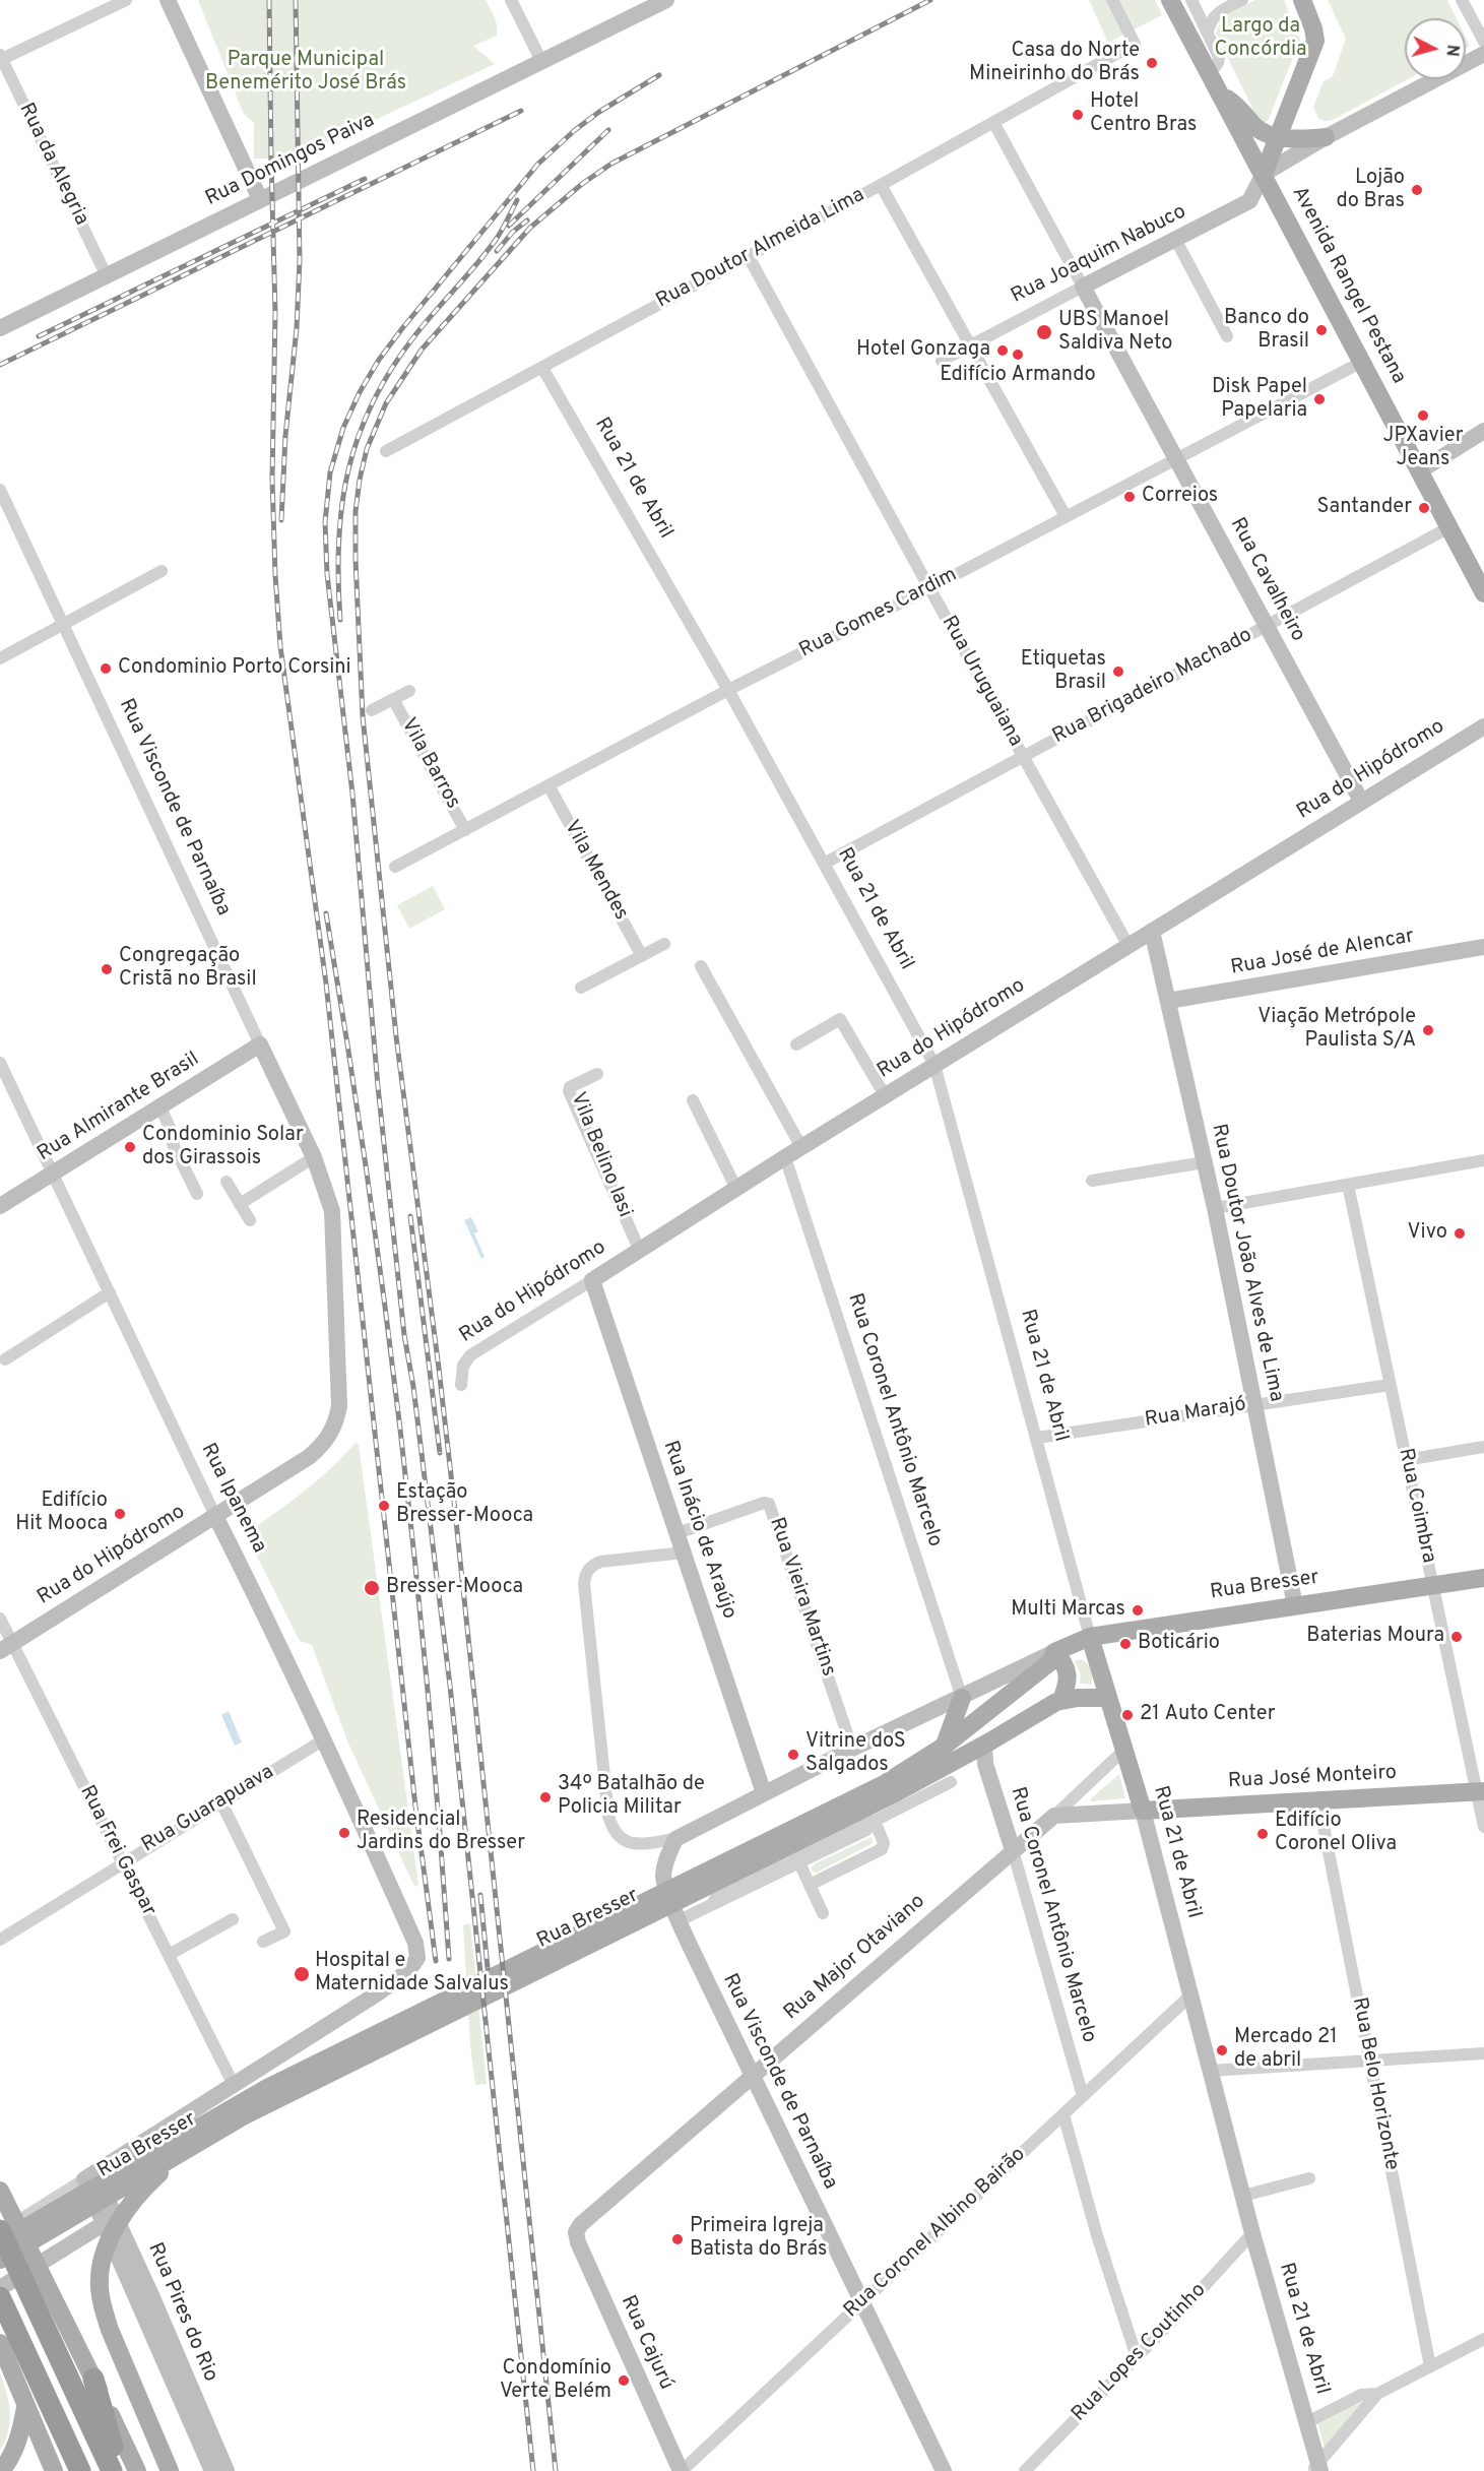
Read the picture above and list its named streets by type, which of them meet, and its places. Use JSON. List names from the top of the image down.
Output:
{
  "streets": {
    "main road": [
      "Avenida Rangel Pestana",
      "Rua 21 de Abril",
      "Rua Bresser",
      "Rua José Monteiro"
    ],
    "street": [
      "Rua Domingos Paiva",
      "Rua da Alegria",
      "Rua Doutor Almeida Lima",
      "Rua Joaquim Nabuco",
      "Rua Cavalheiro",
      "Rua Gomes Cardim",
      "Rua Uruguaiana",
      "Rua Brigadeiro Machado",
      "Vila Barros",
      "Rua do Hipódromo",
      "Rua Visconde de Parnaíba",
      "Vila Mendes",
      "Rua José de Alencar",
      "Rua Almirante Brasil",
      "Vila Belino Iasi",
      "Rua Doutor João Alves de Lima",
      "Rua Marajó",
      "Rua Coronel Antônio Marcelo",
      "Rua Ipanema",
      "Rua Coimbra",
      "Rua Inácio de Araújo",
      "Rua Vieira Martins",
      "Rua Guarapuava",
      "Rua Frei Gaspar",
      "Rua Major Otaviano",
      "Rua Belo Horizonte",
      "Rua Coronel Albino Bairão",
      "Rua Pires do Rio",
      "Rua Cajurú",
      "Rua Lopes Coutinho"
    ]
  },
  "crossings": [
    ["Rua Domingos Paiva", "Rua da Alegria"],
    ["Rua Doutor Almeida Lima", "Rua 21 de Abril"],
    ["Rua Doutor Almeida Lima", "Rua Cavalheiro"],
    ["Rua Doutor Almeida Lima", "Rua Uruguaiana"],
    ["Rua Joaquim Nabuco", "Avenida Rangel Pestana"],
    ["Rua Joaquim Nabuco", "Rua Cavalheiro"],
    ["Avenida Rangel Pestana", "Rua Gomes Cardim"],
    ["Avenida Rangel Pestana", "Rua Brigadeiro Machado"],
    ["Rua 21 de Abril", "Rua Gomes Cardim"],
    ["Rua 21 de Abril", "Rua Brigadeiro Machado"],
    ["Rua 21 de Abril", "Rua do Hipódromo"],
    ["Rua 21 de Abril", "Rua Marajó"],
    ["Rua 21 de Abril", "Rua Bresser"],
    ["Rua 21 de Abril", "Rua José Monteiro"],
    ["Rua 21 de Abril", "Rua Major Otaviano"],
    ["Rua 21 de Abril", "Rua Coronel Albino Bairão"],
    ["Rua 21 de Abril", "Rua Lopes Coutinho"],
    ["Rua Cavalheiro", "Rua Gomes Cardim"],
    ["Rua Cavalheiro", "Rua Brigadeiro Machado"],
    ["Rua Cavalheiro", "Rua do Hipódromo"],
    ["Rua Gomes Cardim", "Rua Uruguaiana"],
    ["Rua Gomes Cardim", "Vila Barros"],
    ["Rua Gomes Cardim", "Vila Mendes"],
    ["Rua Uruguaiana", "Rua Brigadeiro Machado"],
    ["Rua Uruguaiana", "Rua do Hipódromo"],
    ["Rua do Hipódromo", "Rua Visconde de Parnaíba"],
    ["Rua do Hipódromo", "Vila Belino Iasi"],
    ["Rua do Hipódromo", "Rua Doutor João Alves de Lima"],
    ["Rua do Hipódromo", "Rua Coronel Antônio Marcelo"],
    ["Rua do Hipódromo", "Rua Ipanema"],
    ["Rua do Hipódromo", "Rua Inácio de Araújo"],
    ["Rua do Hipódromo", "Rua Frei Gaspar"],
    ["Rua Visconde de Parnaíba", "Rua Almirante Brasil"],
    ["Rua Visconde de Parnaíba", "Rua Bresser"],
    ["Rua Visconde de Parnaíba", "Rua Major Otaviano"],
    ["Rua Visconde de Parnaíba", "Rua Coronel Albino Bairão"],
    ["Rua José de Alencar", "Rua Doutor João Alves de Lima"],
    ["Rua Almirante Brasil", "Rua Ipanema"],
    ["Rua Doutor João Alves de Lima", "Rua Marajó"],
    ["Rua Doutor João Alves de Lima", "Rua Bresser"],
    ["Rua Marajó", "Rua Coimbra"],
    ["Rua Coronel Antônio Marcelo", "Rua Bresser"],
    ["Rua Coronel Antônio Marcelo", "Rua Major Otaviano"],
    ["Rua Coronel Antônio Marcelo", "Rua Coronel Albino Bairão"],
    ["Rua Ipanema", "Rua Bresser"],
    ["Rua Ipanema", "Rua Guarapuava"],
    ["Rua Coimbra", "Rua Bresser"],
    ["Rua Coimbra", "Rua José Monteiro"],
    ["Rua Inácio de Araújo", "Rua Bresser"],
    ["Rua Inácio de Araújo", "Rua Vieira Martins"],
    ["Rua Bresser", "Rua Vieira Martins"],
    ["Rua Bresser", "Rua Frei Gaspar"],
    ["Rua Bresser", "Rua Pires do Rio"],
    ["Rua José Monteiro", "Rua Belo Horizonte"],
    ["Rua Guarapuava", "Rua Frei Gaspar"],
    ["Rua Major Otaviano", "Rua Cajurú"],
    ["Rua Coronel Albino Bairão", "Rua Cajurú"]
  ],
  "parks": ["Largo da Concórdia", "Parque Municipal Benemérito José Brás"],
  "places": [
    "Casa do Norte Mineirinho do Brás",
    "Hotel Centro Bras",
    "Lojão do Bras",
    "Banco do Brasil",
    "UBS Manoel Saldiva Neto",
    "Hotel Gonzaga",
    "Edifício Armando",
    "Disk Papel Papelaria",
    "JPXavier Jeans",
    "Correios",
    "Santander",
    "Condominio Porto Corsini",
    "Etiquetas Brasil",
    "Congregação Cristã no Brasil",
    "Viação Metrópole Paulista S/A",
    "Condominio Solar dos Girassois",
    "Vivo",
    "Estação Bresser-Mooca",
    "Edifício Hit Mooca",
    "Bresser-Mooca",
    "Multi Marcas",
    "Baterias Moura",
    "Boticário",
    "21 Auto Center",
    "Vitrine doS Salgados",
    "34º Batalhão de Policia Militar",
    "Residencial Jardins do Bresser",
    "Edifício Coronel Oliva",
    "Hospital e Maternidade Salvalus",
    "Mercado 21 de abril",
    "Primeira Igreja Batista do Brás",
    "Condomínio Verte Belém"
  ],
  "north": "right"
}
